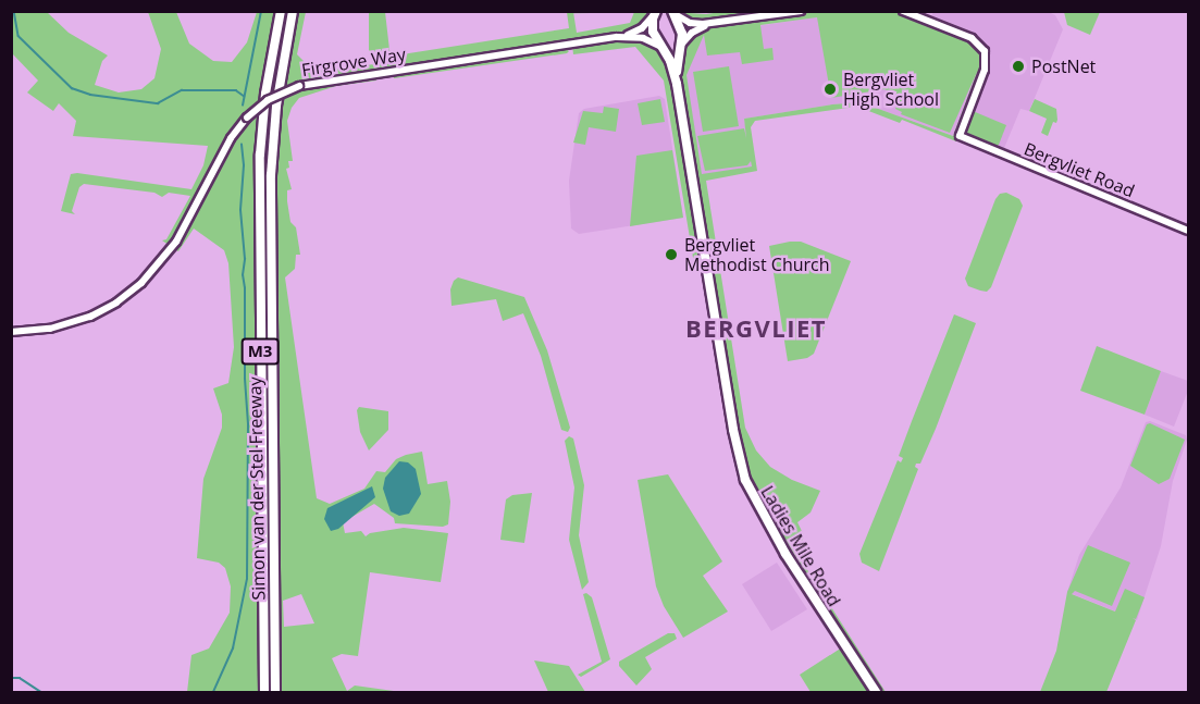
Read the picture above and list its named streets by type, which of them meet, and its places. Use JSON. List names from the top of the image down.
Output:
{
  "streets": {
    "highway": ["M3", "Simon van der Stel Freeway"],
    "main road": ["Ladies Mile Road"],
    "street": ["Firgrove Way", "Bergvliet Road"]
  },
  "crossings": [
    ["Firgrove Way", "Ladies Mile Road"]
  ],
  "districts": ["BERGVLIET"],
  "places": ["PostNet", "Bergvliet High School", "Bergvliet Methodist Church"]
}
